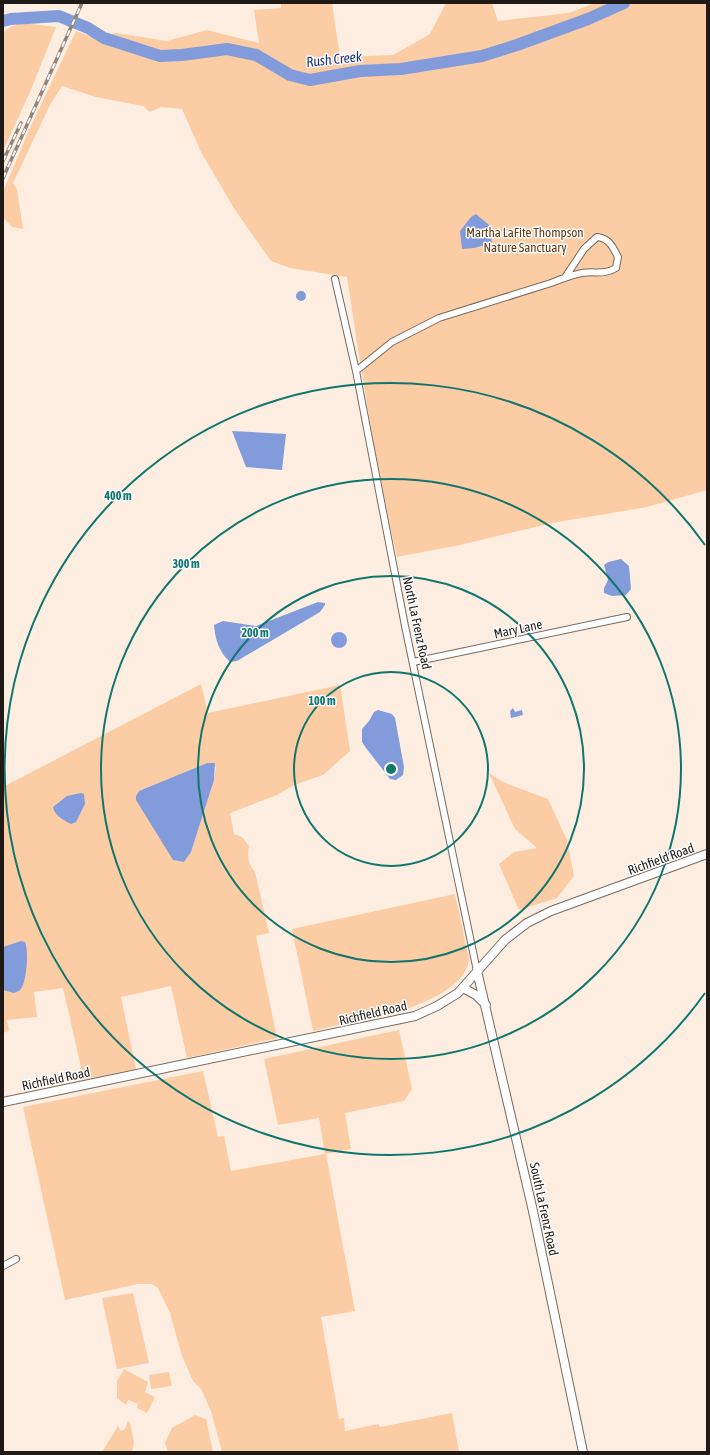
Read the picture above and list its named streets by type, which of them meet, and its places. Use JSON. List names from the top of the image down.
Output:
{
  "streets": {
    "street": [
      "North La Frenz Road",
      "Mary Lane",
      "Richfield Road",
      "South La Frenz Road"
    ]
  },
  "crossings": [
    ["North La Frenz Road", "Mary Lane"],
    ["North La Frenz Road", "Richfield Road"],
    ["North La Frenz Road", "South La Frenz Road"],
    ["Richfield Road", "South La Frenz Road"]
  ],
  "water": ["Rush Creek"],
  "parks": ["Martha LaFite Thompson Nature Sanctuary"],
  "rings": [
    "400 m",
    "300 m",
    "200 m",
    "100 m"
  ]
}
